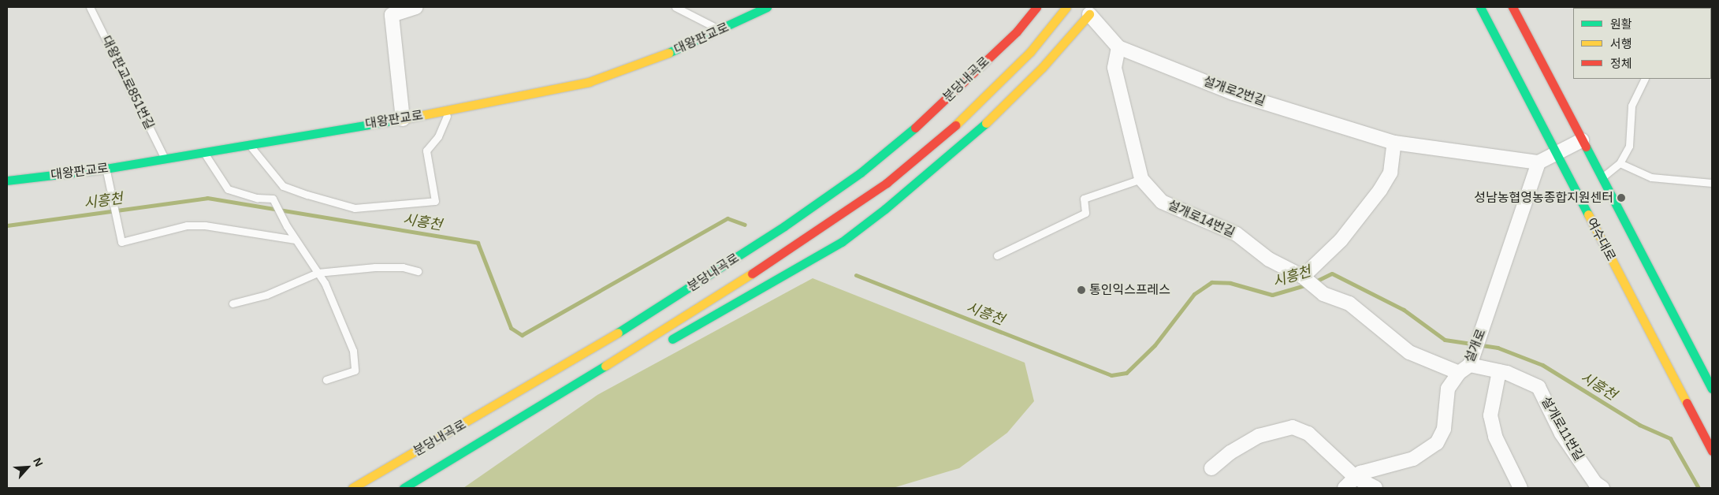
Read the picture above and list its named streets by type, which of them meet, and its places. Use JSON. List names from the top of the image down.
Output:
{
  "streets": {
    "main road": ["대왕판교로", "분당내곡로", "여수대로"],
    "street": [
      "설개로2번길",
      "설개로14번길",
      "설개로",
      "설개로11번길"
    ],
    "lane": ["대왕판교로851번길"]
  },
  "crossings": [
    ["대왕판교로", "대왕판교로851번길"],
    ["설개로2번길", "설개로14번길"],
    ["설개로2번길", "설개로"],
    ["설개로14번길", "설개로"],
    ["설개로", "설개로11번길"]
  ],
  "water": ["시흥천"],
  "places": ["성남농협영농종합지원센터", "통인익스프레스"],
  "legend": ["원활", "서행", "정체"],
  "north": "top right"
}
